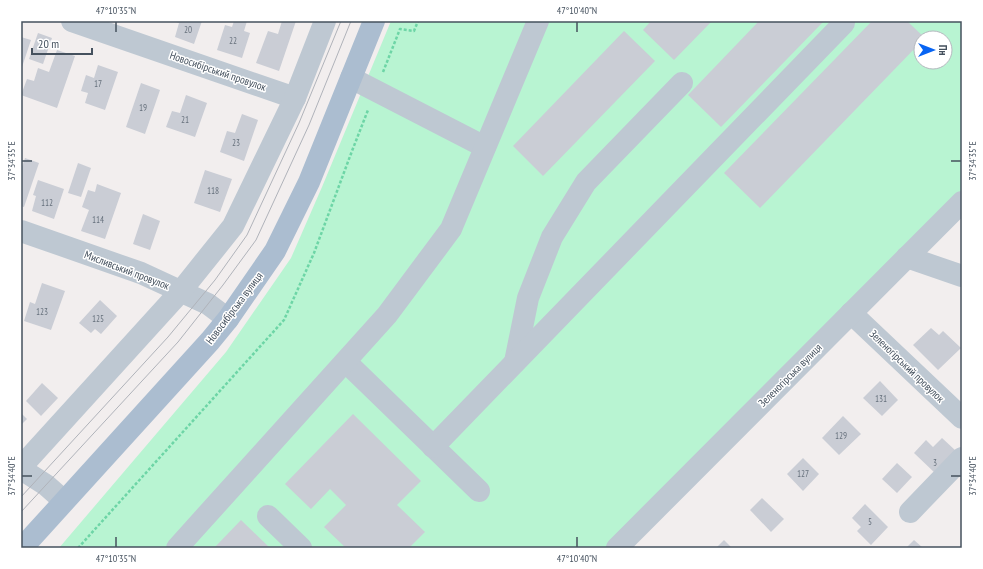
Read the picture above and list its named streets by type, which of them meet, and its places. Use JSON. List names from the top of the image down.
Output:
{
  "streets": {
    "main road": ["Новосибірська вулиця"],
    "street": [
      "Новосибірський провулок",
      "Мисливський провулок",
      "Зеленогірський провулок",
      "Зеленогірська вулиця"
    ]
  },
  "crossings": [
    ["Мисливський провулок", "Новосибірська вулиця"],
    ["Зеленогірський провулок", "Зеленогірська вулиця"]
  ],
  "house_numbers": [
    "20",
    "22",
    "17",
    "19",
    "21",
    "23",
    "118",
    "112",
    "114",
    "123",
    "125",
    "131",
    "129",
    "3",
    "127",
    "5"
  ],
  "scale_bar": "20 m",
  "north": "right",
  "coordinates": [
    "47°10'35\"N",
    "47°10'40\"N",
    "37°34'35\"E",
    "37°34'40\"E"
  ]
}
